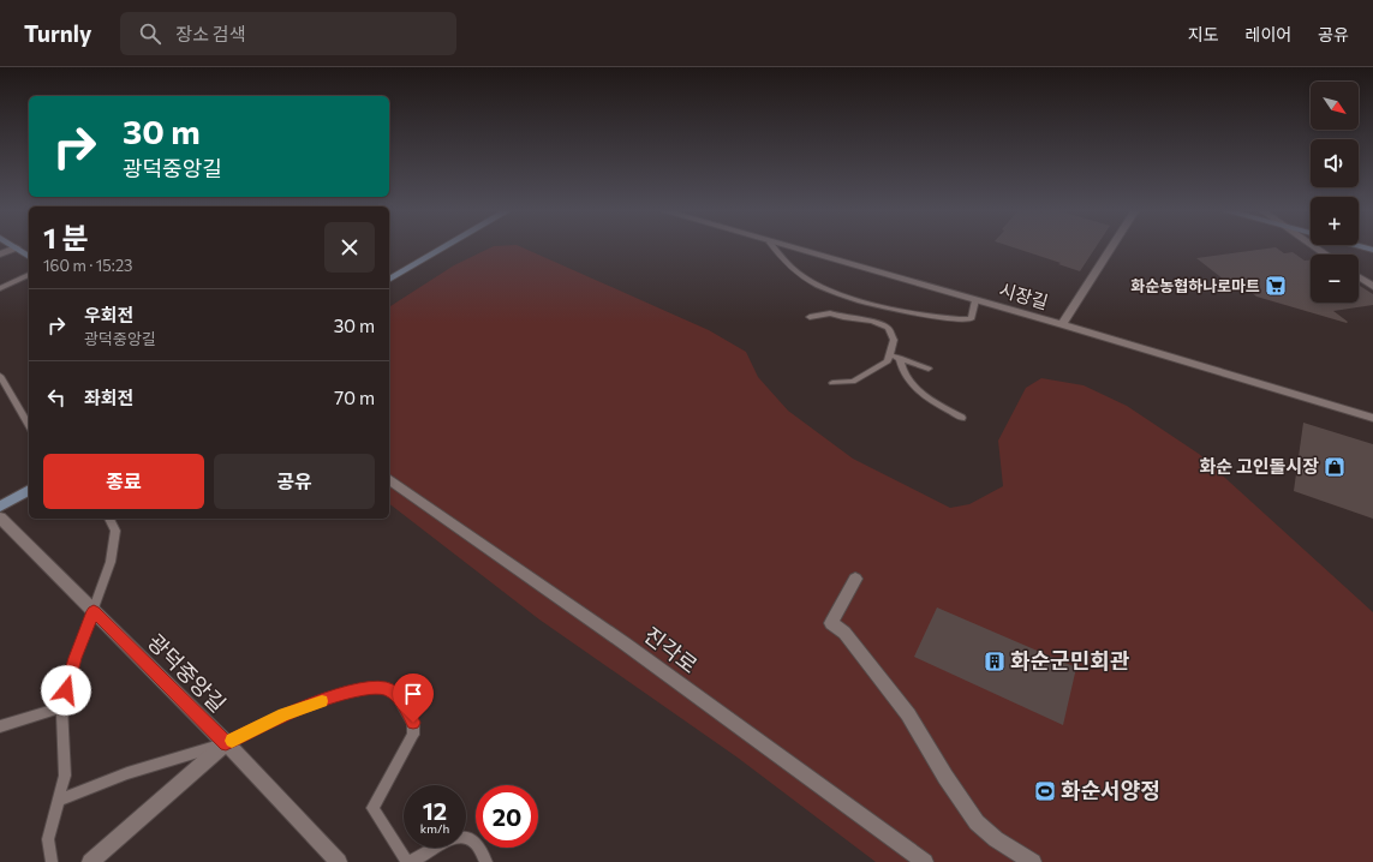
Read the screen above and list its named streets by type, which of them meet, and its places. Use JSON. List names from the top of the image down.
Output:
{
  "streets": {
    "street": ["시장길", "진각로", "광덕중앙길"]
  },
  "places": {
    "supermarket": ["화순농협하나로마트"],
    "shop": ["화순 고인돌시장"],
    "building": ["화순군민회관"],
    "sports": ["화순서양정"]
  },
  "north": "bottom right",
  "page": {
    "header": "Turnly",
    "search": "장소 검색",
    "nav": ["지도", "레이어", "공유"],
    "map_buttons": ["+", "−"],
    "turn": ["30 m", "광덕중앙길"],
    "heading": ["1 분", "160 m · 15:23"],
    "list": [
      {
        "name": "우회전",
        "note": "광덕중앙길",
        "value": "30 m"
      },
      {
        "name": "좌회전",
        "value": "70 m"
      }
    ],
    "buttons": ["종료", "공유"],
    "speed": "12 km/h",
    "limit": "20"
  }
}
